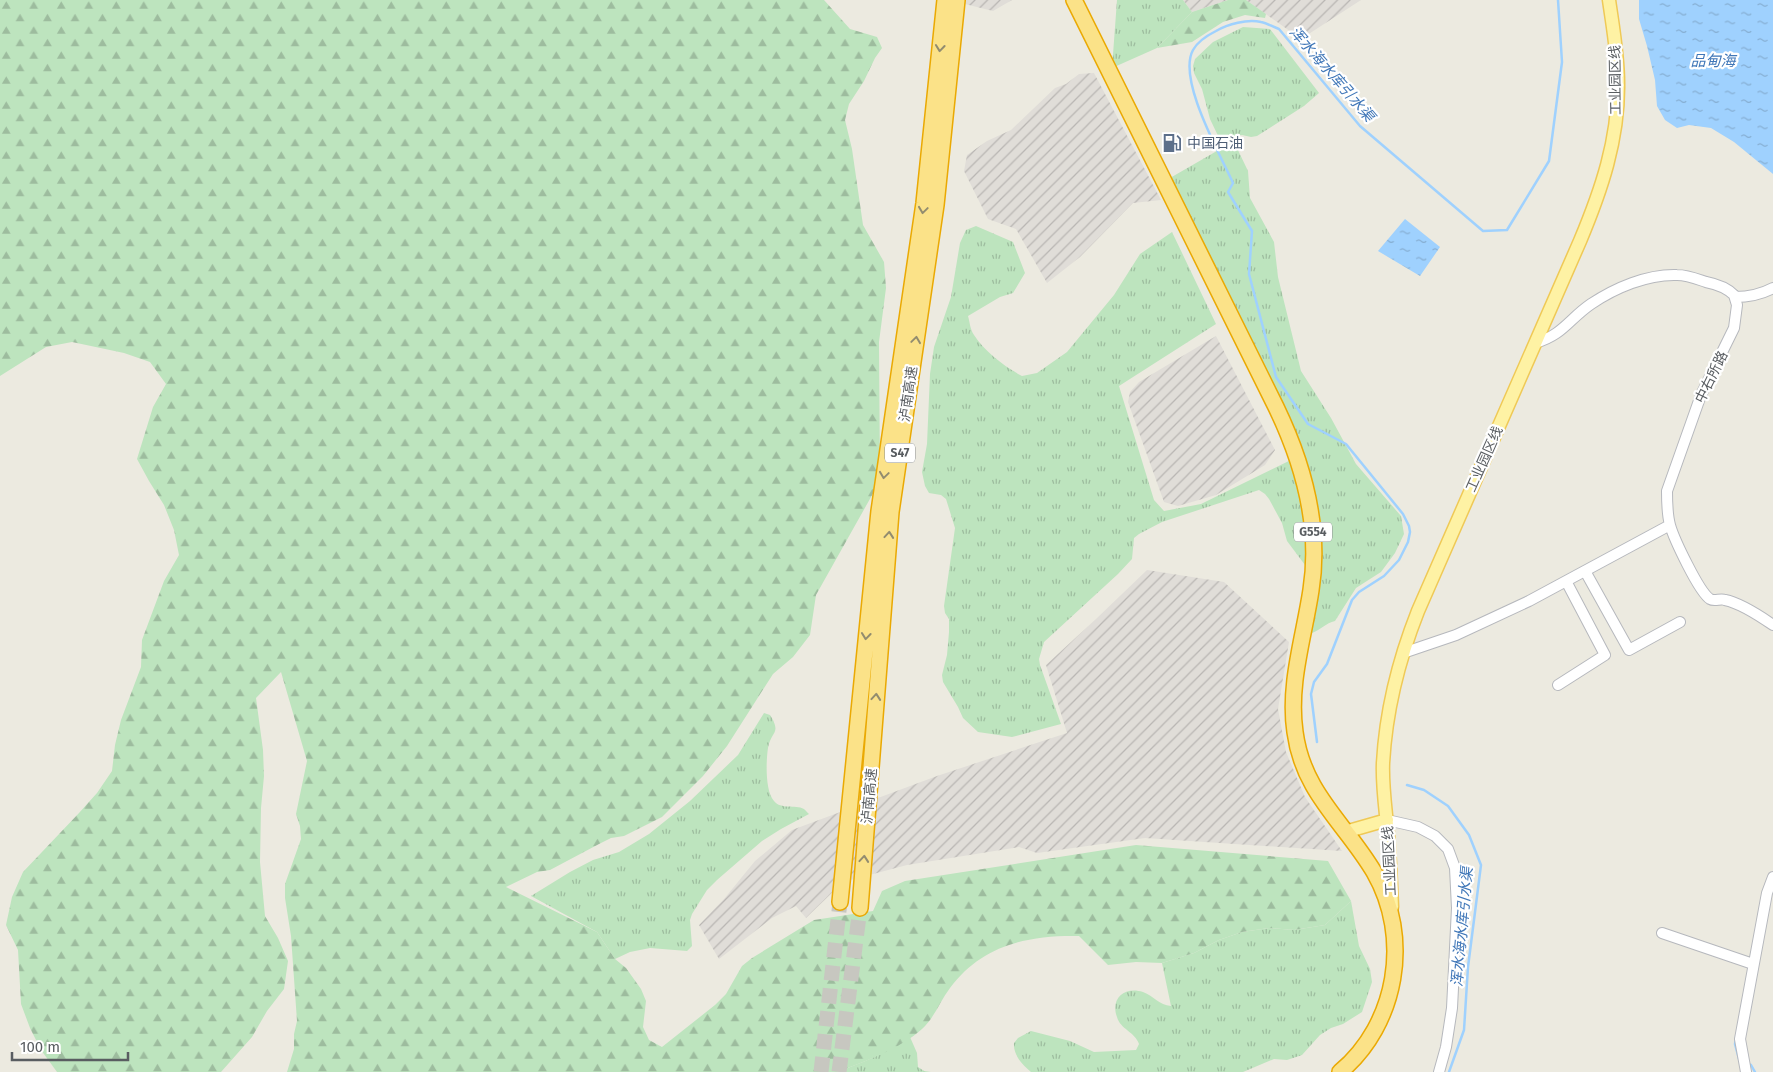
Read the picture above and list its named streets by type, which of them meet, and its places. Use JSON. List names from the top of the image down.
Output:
{
  "streets": {
    "highway": ["泸南高速", "S47", "G554"],
    "main road": ["工业园区线"],
    "street": ["中右所路"]
  },
  "crossings": [
    ["工业园区线", "G554"]
  ],
  "water": ["品甸海", "浑水海水库引水渠"],
  "places": {
    "fuel station": ["中国石油"]
  },
  "scale_bar": "100 m"
}
